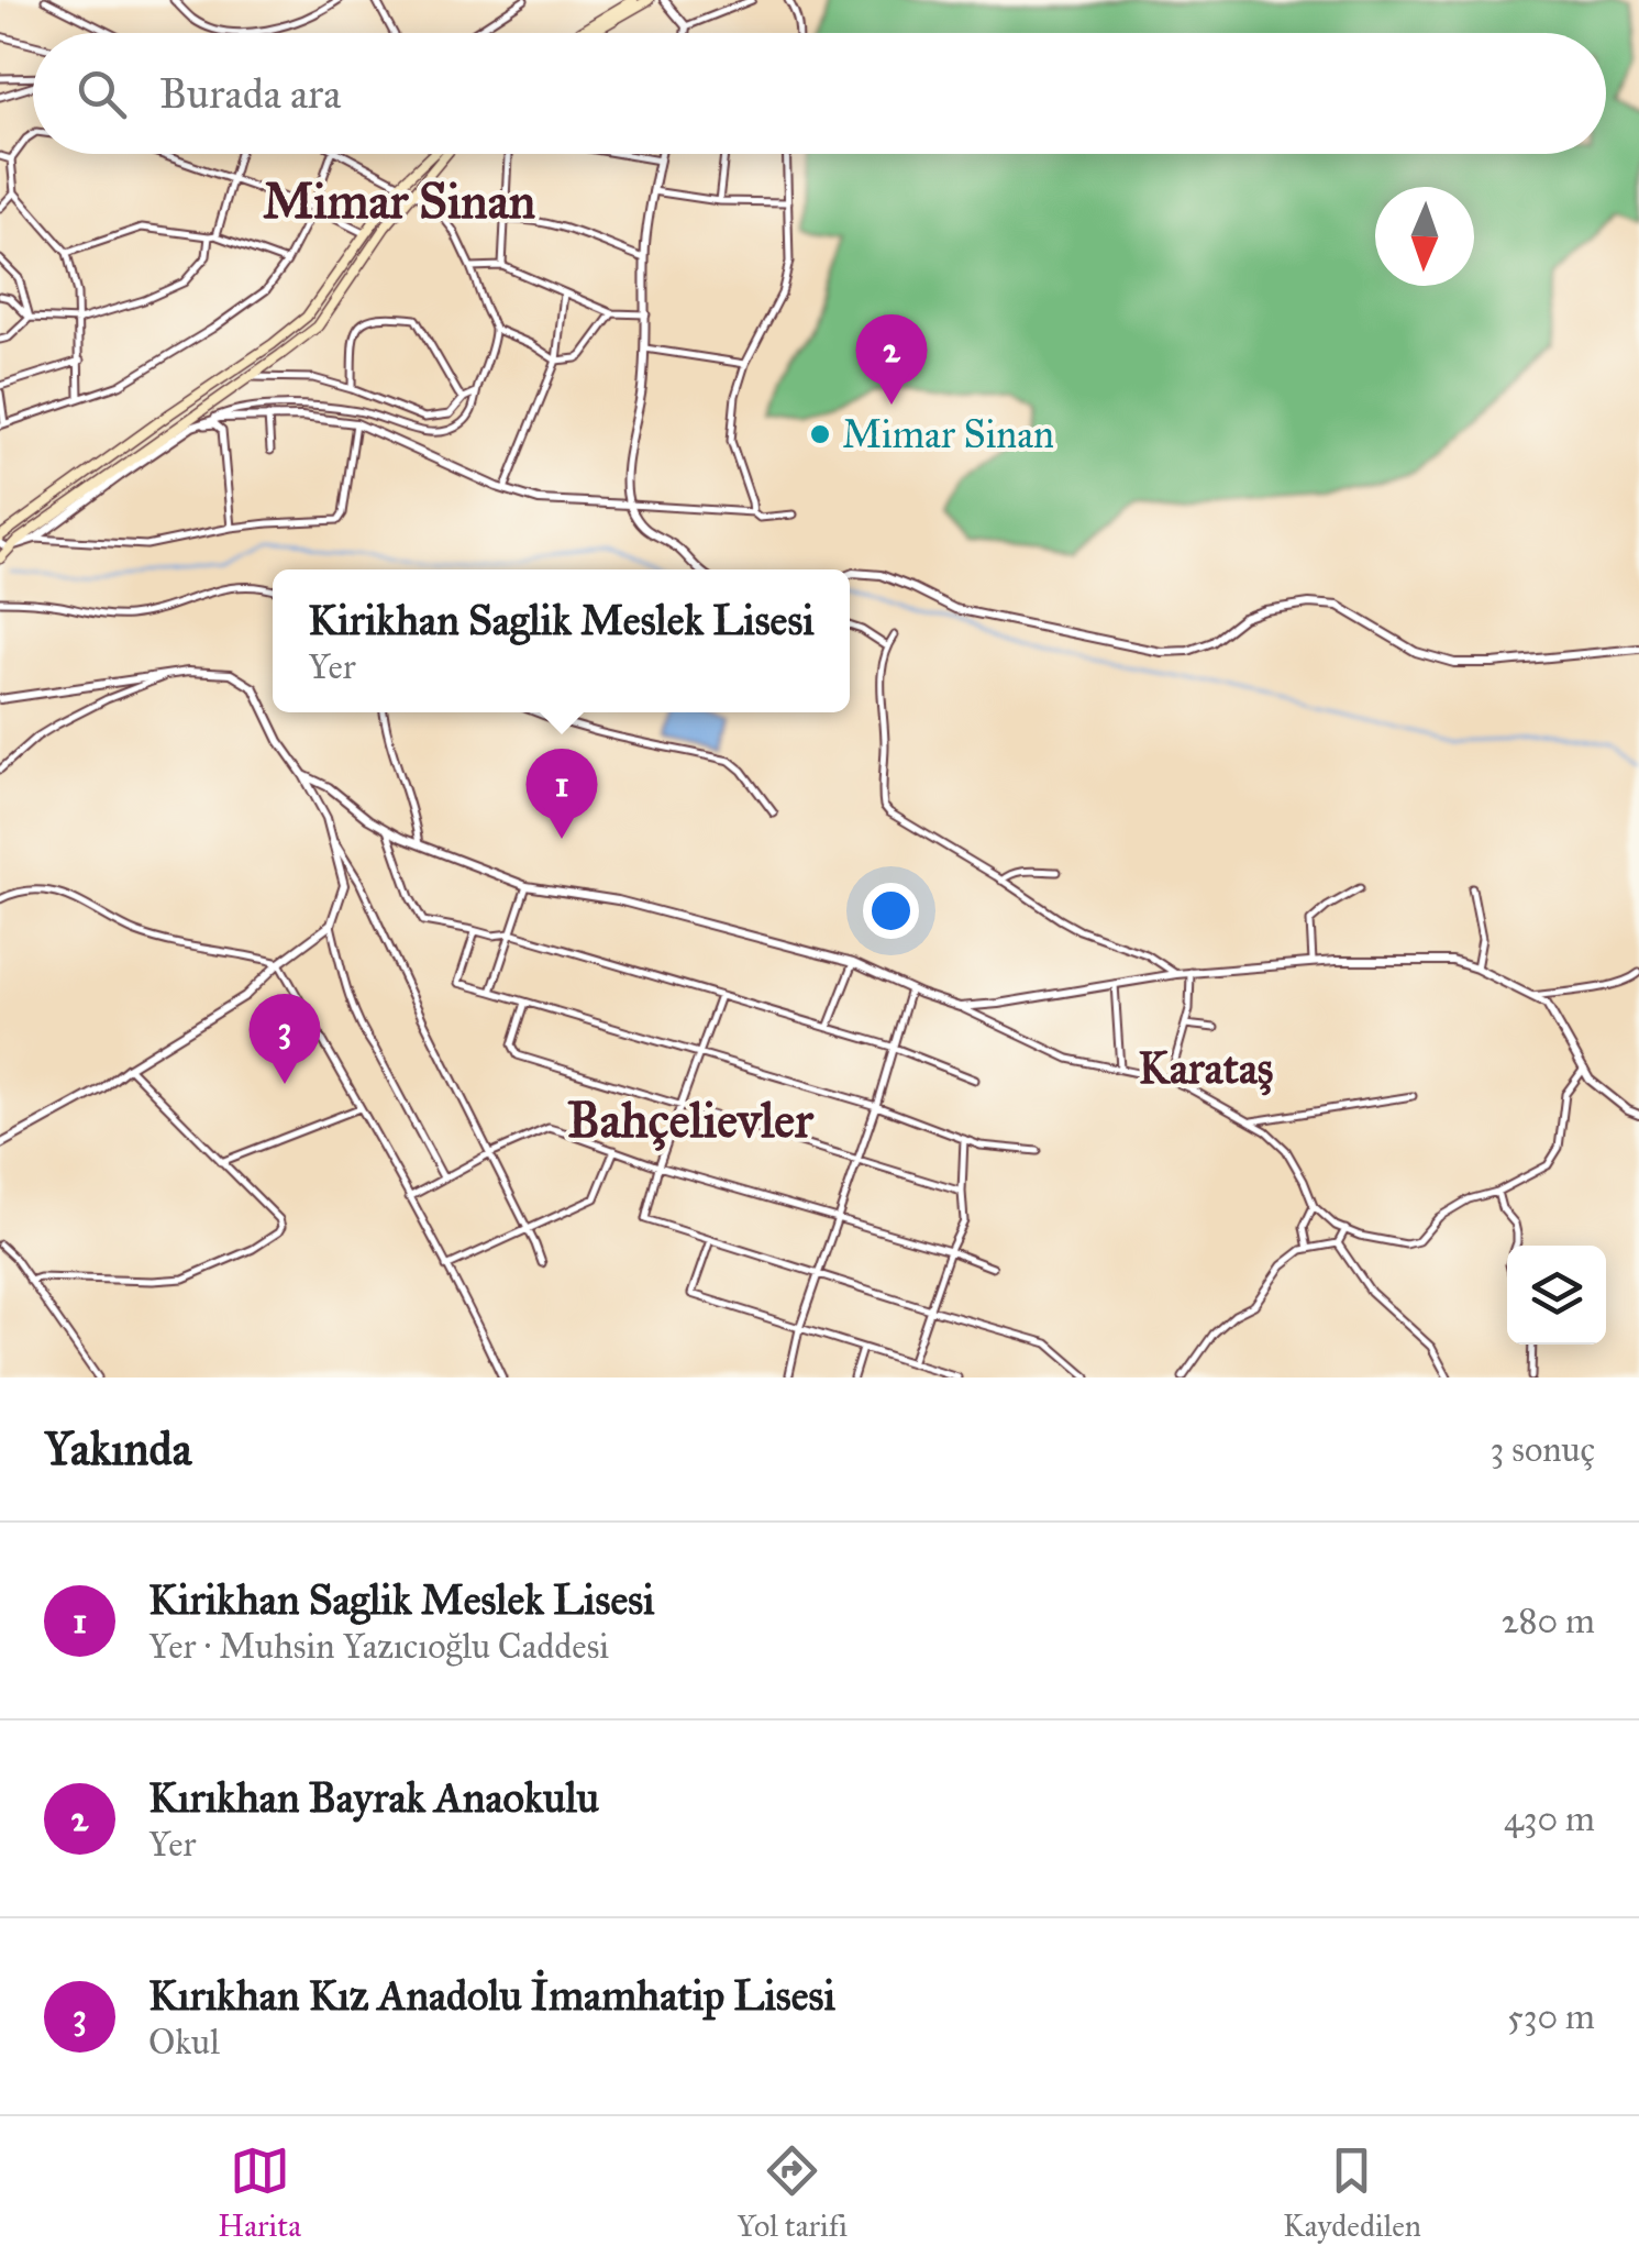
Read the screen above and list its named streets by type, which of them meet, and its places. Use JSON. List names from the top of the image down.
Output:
{
  "districts": ["Mimar Sinan", "Karataş", "Bahçelievler"],
  "places": ["Mimar Sinan"],
  "north": "bottom",
  "page": {
    "search": "Burada ara",
    "pins": ["2", "1", "3"],
    "popup": ["Kirikhan Saglik Meslek Lisesi", "Yer"],
    "heading": ["Yakında", "3 sonuç"],
    "list": [
      {
        "mark": "1",
        "name": "Kirikhan Saglik Meslek Lisesi",
        "note": "Yer · Muhsin Yazıcıoğlu Caddesi",
        "value": "280 m"
      },
      {
        "mark": "2",
        "name": "Kırıkhan Bayrak Anaokulu",
        "note": "Yer",
        "value": "430 m"
      },
      {
        "mark": "3",
        "name": "Kırıkhan Kız Anadolu İmamhatip Lisesi",
        "note": "Okul",
        "value": "530 m"
      }
    ],
    "nav": ["Harita", "Yol tarifi", "Kaydedilen"]
  }
}
